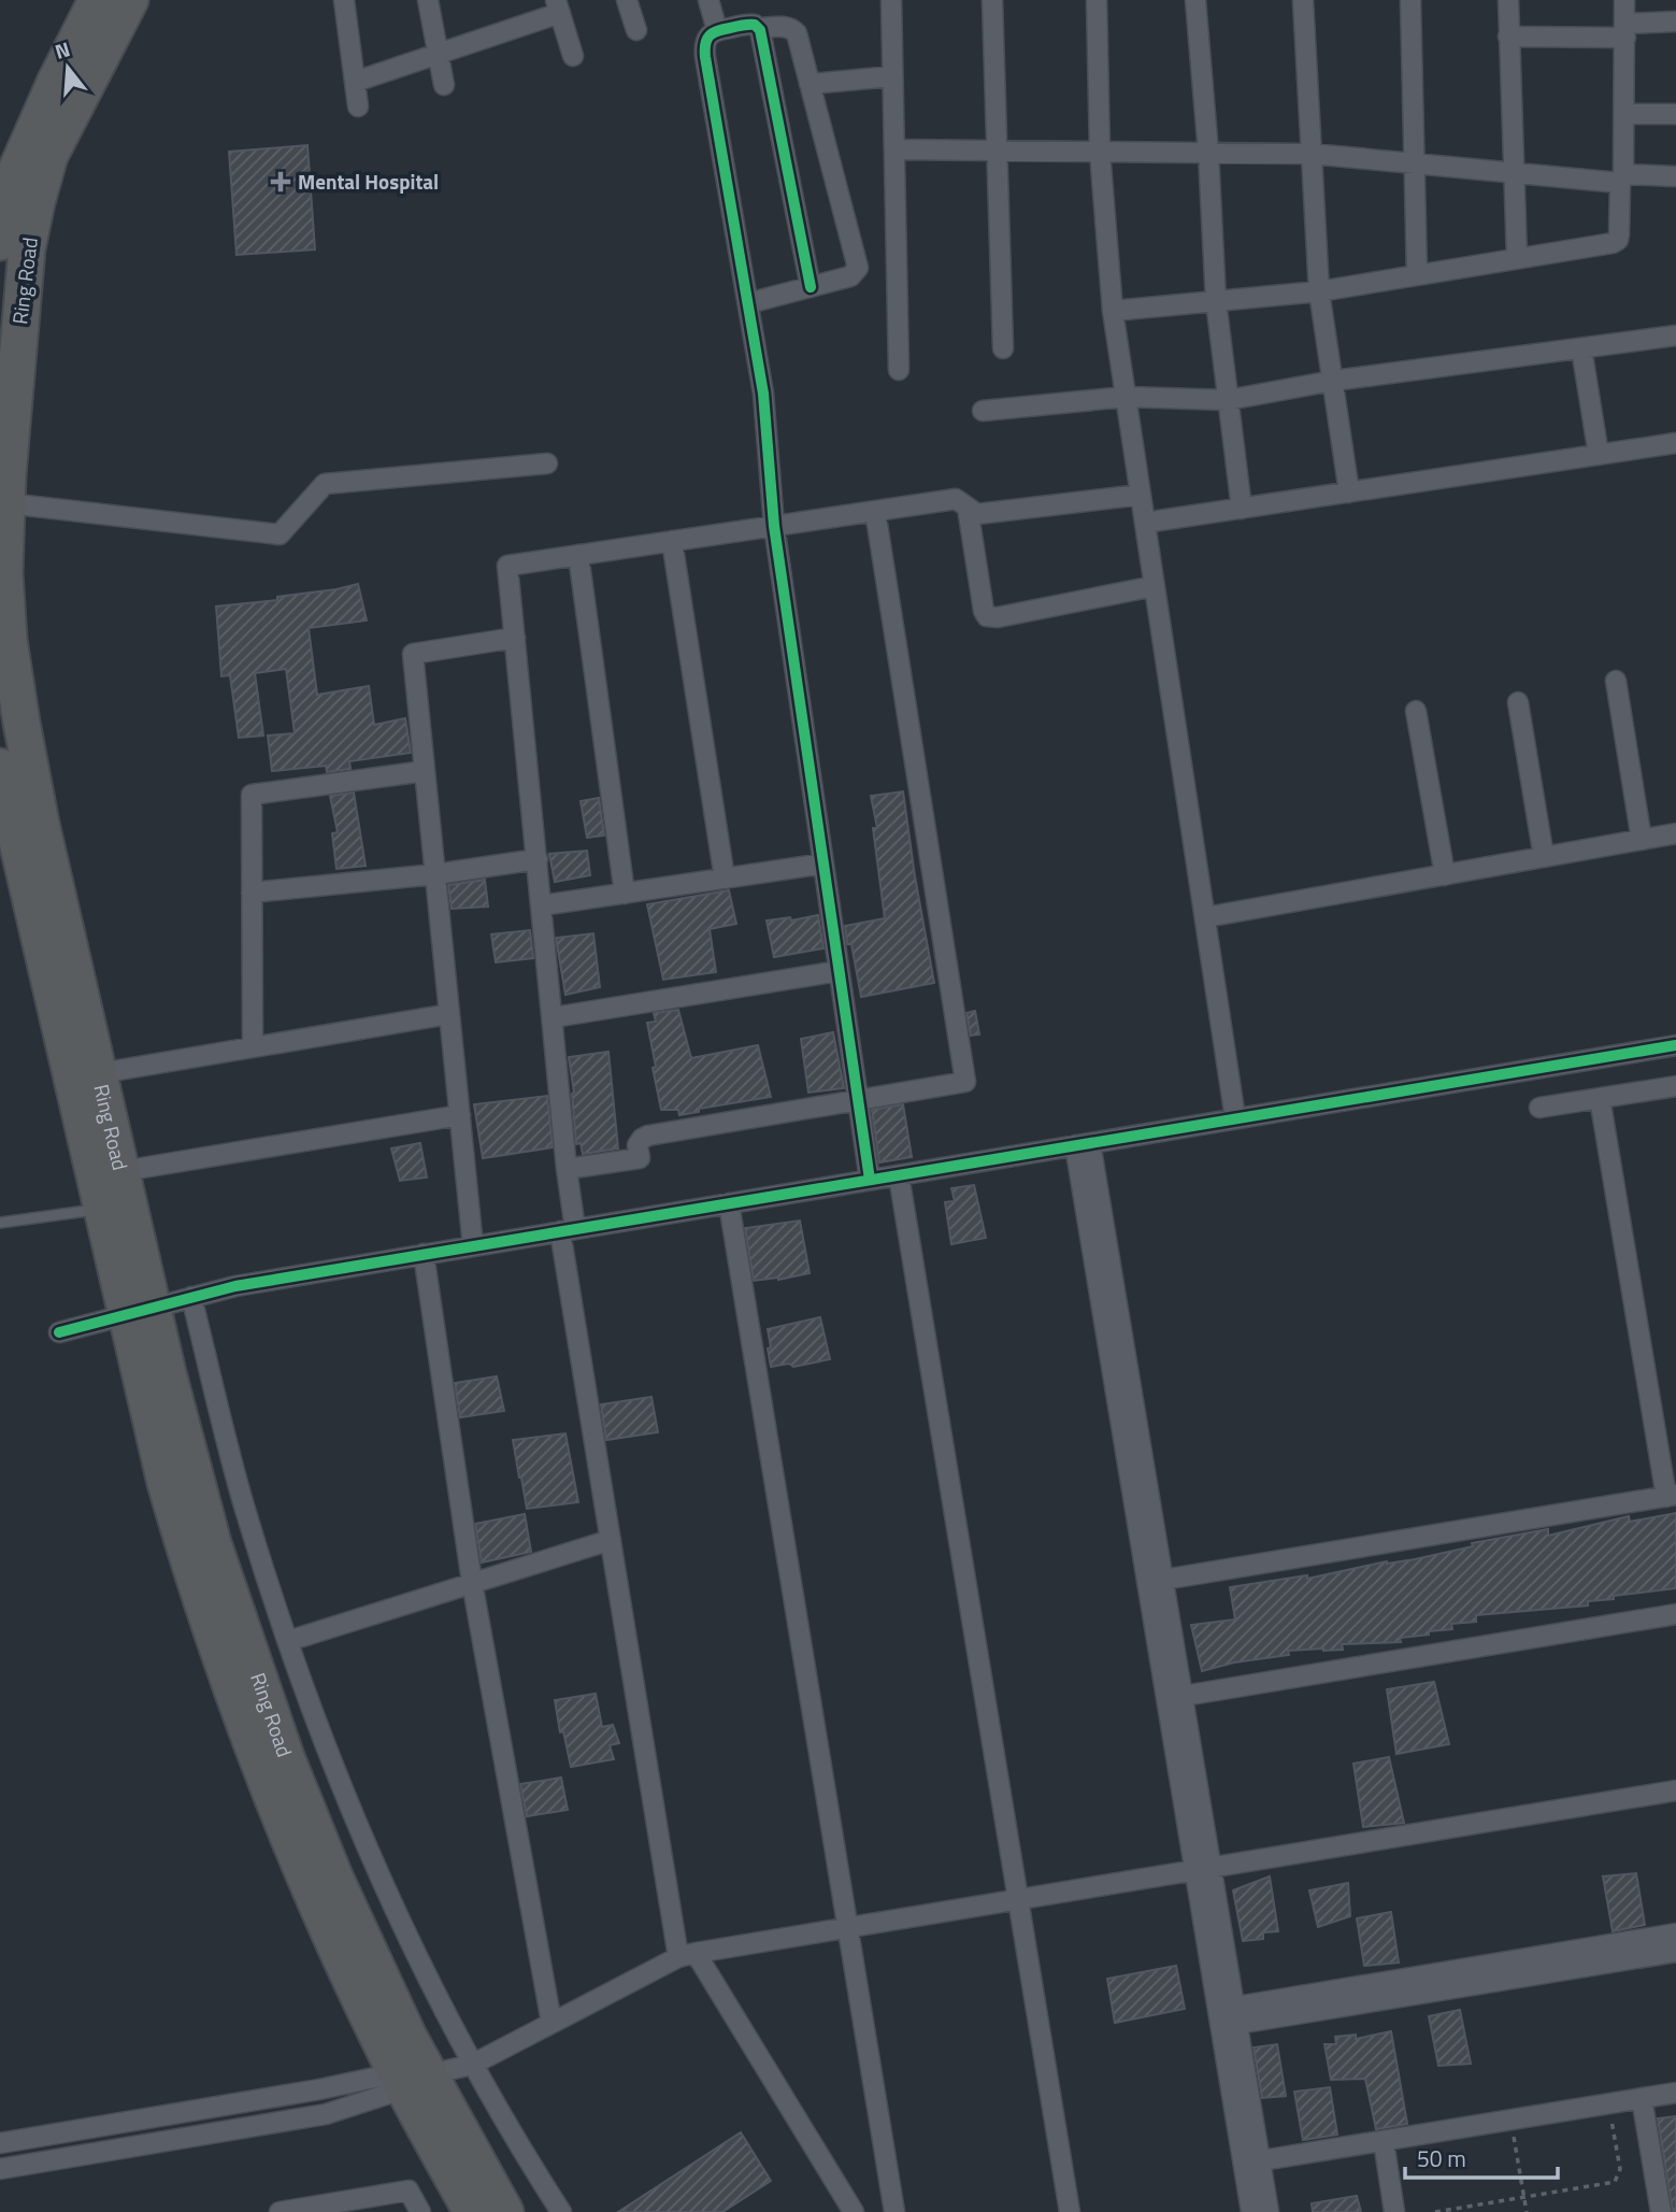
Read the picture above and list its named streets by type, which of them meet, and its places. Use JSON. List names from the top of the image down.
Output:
{
  "streets": {
    "highway": ["Ring Road"]
  },
  "places": {
    "health": ["Mental Hospital"]
  },
  "scale_bar": "50 m",
  "north": "top"
}
